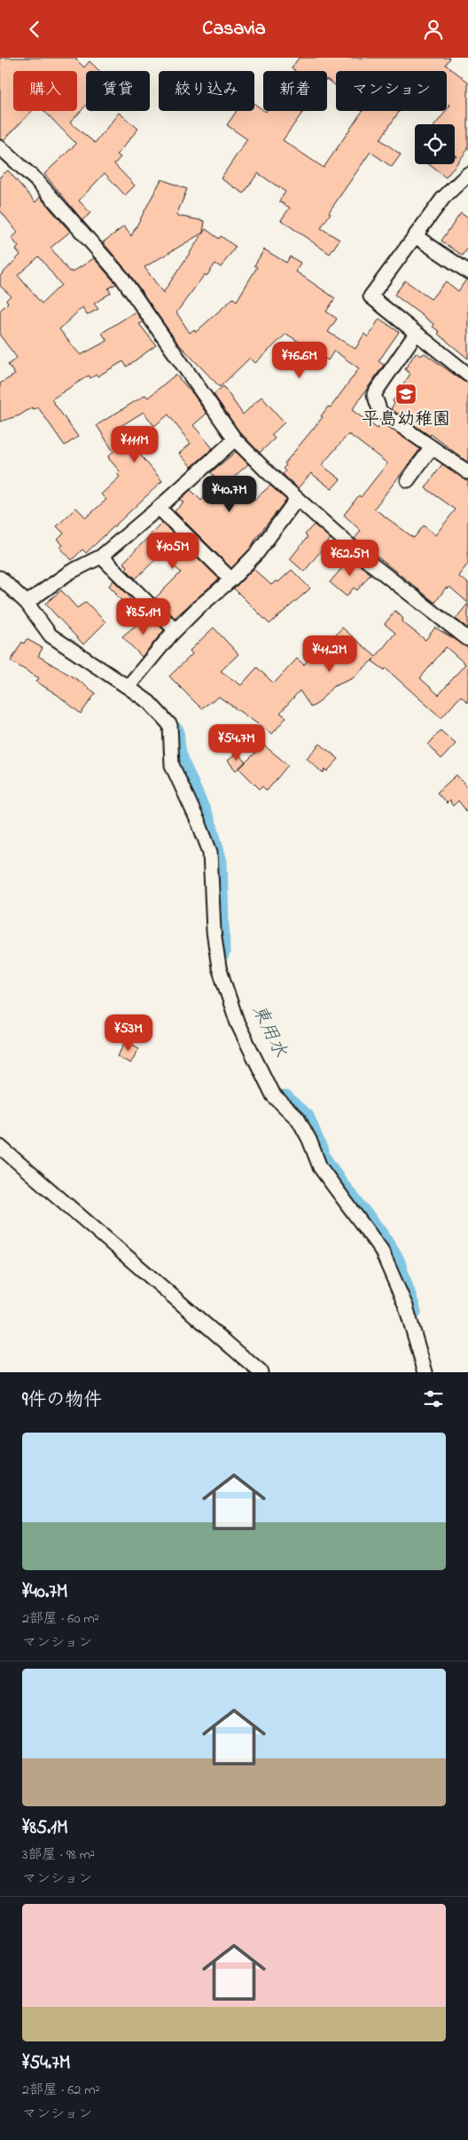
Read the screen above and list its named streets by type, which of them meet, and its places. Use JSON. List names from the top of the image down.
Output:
{
  "water": ["東用水"],
  "places": {
    "school or university": ["平島幼稚園"]
  },
  "page": {
    "header": "Casavia",
    "chip": [
      "購入",
      "賃貸",
      "絞り込み",
      "新着",
      "マンション"
    ],
    "price": [
      "¥76.6M",
      "¥111M",
      "¥40.7M",
      "¥105M",
      "¥62.5M",
      "¥85.1M",
      "¥41.2M",
      "¥54.7M",
      "¥53M"
    ],
    "heading": "9件の物件",
    "list": [
      {
        "name": "¥40.7M",
        "note": "2部屋 · 60 m² · マンション"
      },
      {
        "name": "¥85.1M",
        "note": "3部屋 · 98 m² · マンション"
      },
      {
        "name": "¥54.7M",
        "note": "2部屋 · 62 m² · マンション"
      }
    ]
  }
}
